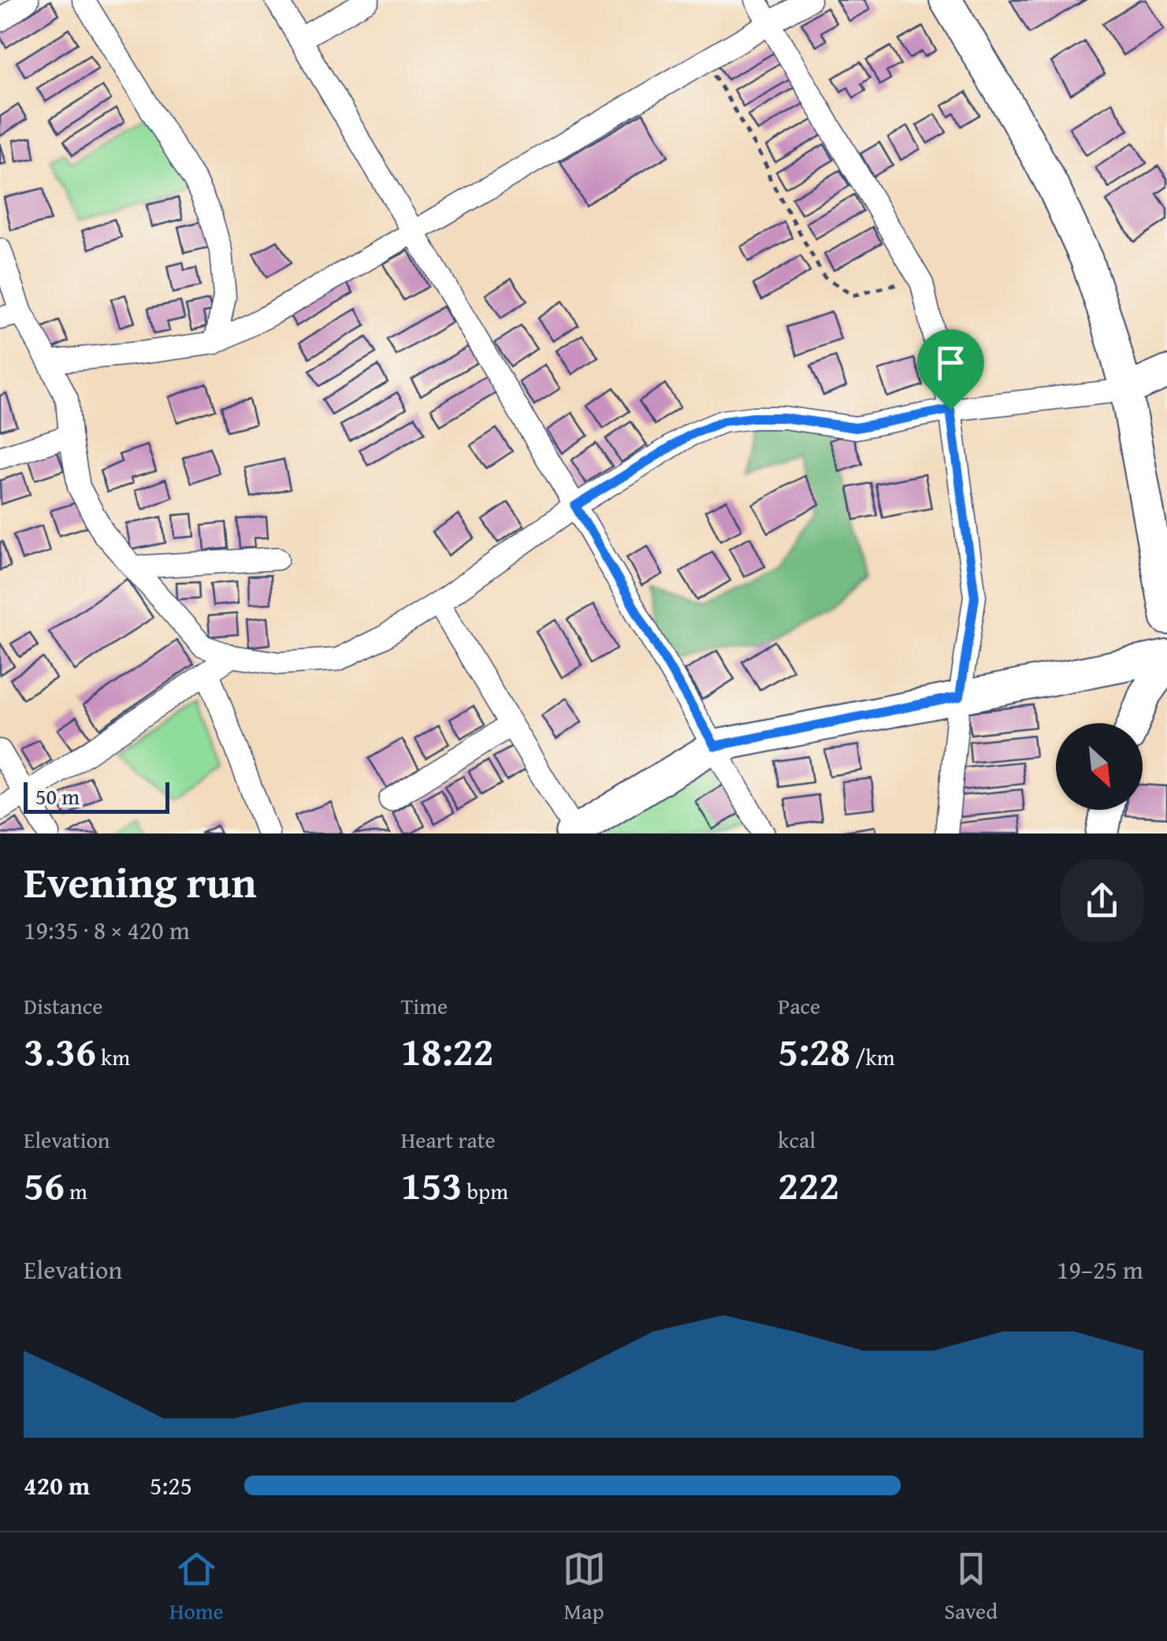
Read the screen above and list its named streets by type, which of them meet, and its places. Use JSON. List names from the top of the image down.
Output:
{
  "scale_bar": "50 m",
  "north": "bottom right",
  "page": {
    "scale": "50 m",
    "heading": ["Evening run", "19:35 · 8 × 420 m"],
    "stats": [
      ["Distance", "3.36 km"],
      ["Time", "18:22"],
      ["Pace", "5:28 /km"],
      ["Elevation", "56 m"],
      ["Heart rate", "153 bpm"],
      ["kcal", "222"]
    ],
    "chart": ["Elevation", "19–25 m"],
    "list": [
      {
        "name": "420 m",
        "note": "5:25"
      }
    ],
    "tabs": ["Home", "Map", "Saved"]
  }
}
